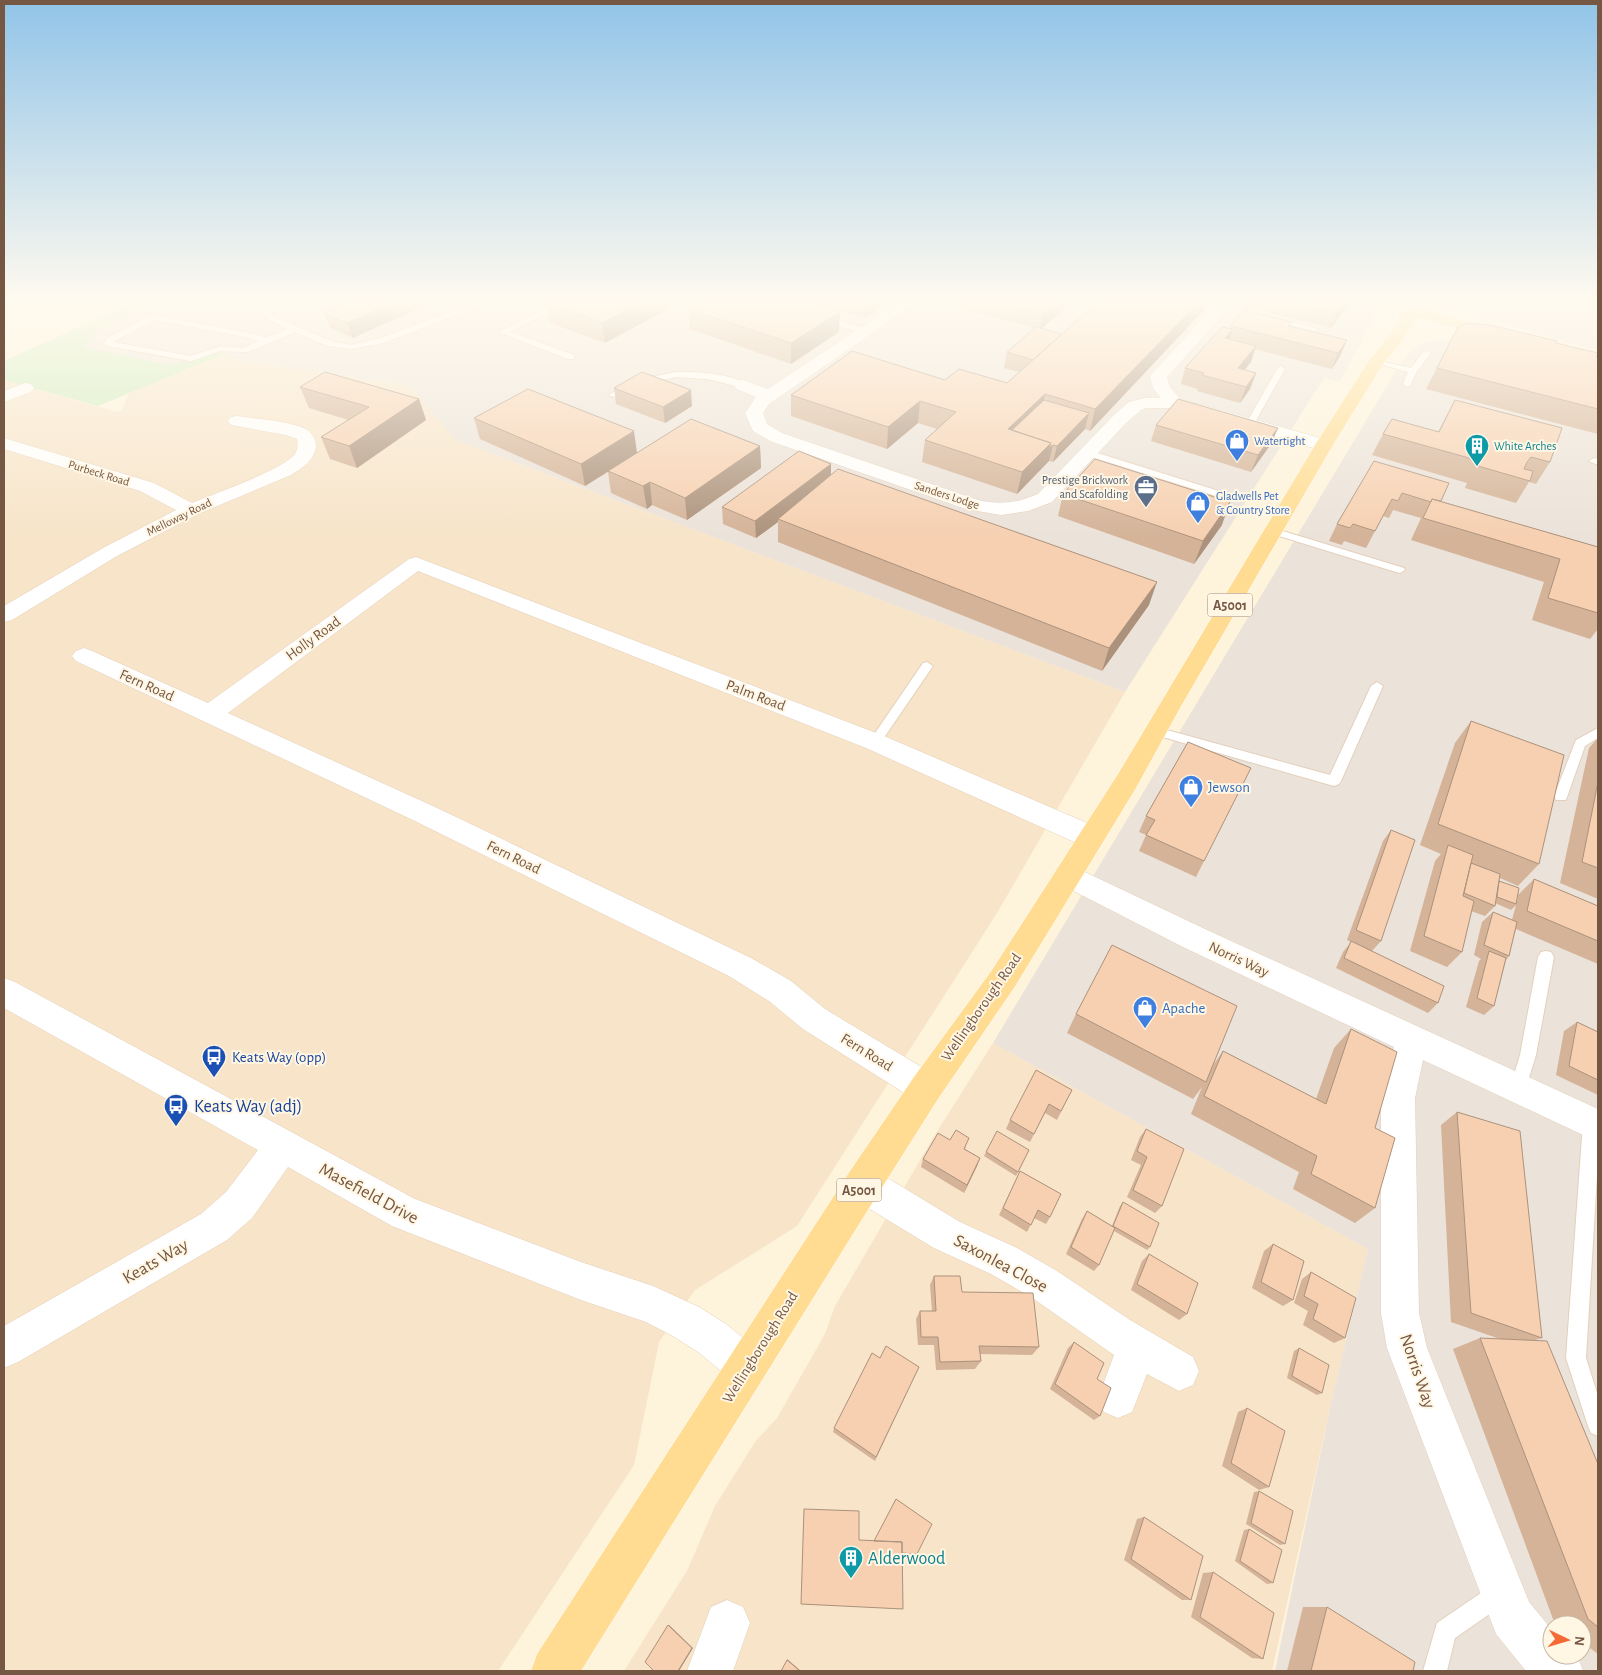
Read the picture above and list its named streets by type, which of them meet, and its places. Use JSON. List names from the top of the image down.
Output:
{
  "streets": {
    "main road": ["A5001", "Wellingborough Road"],
    "street": [
      "Purbeck Road",
      "Sanders Lodge",
      "Melloway Road",
      "Holly Road",
      "Fern Road",
      "Palm Road",
      "Norris Way",
      "Masefield Drive",
      "Keats Way",
      "Saxonlea Close"
    ]
  },
  "crossings": [
    ["Purbeck Road", "Melloway Road"],
    ["Sanders Lodge", "Wellingborough Road"],
    ["Holly Road", "Fern Road"],
    ["Holly Road", "Palm Road"],
    ["Fern Road", "Wellingborough Road"],
    ["Palm Road", "Wellingborough Road"],
    ["Norris Way", "Wellingborough Road"],
    ["Wellingborough Road", "Masefield Drive"],
    ["Wellingborough Road", "Saxonlea Close"],
    ["Masefield Drive", "Keats Way"]
  ],
  "places": {
    "shop": [
      "Watertight",
      "Gladwells Pet & Country Store",
      "Jewson",
      "Apache"
    ],
    "building": ["White Arches", "Alderwood"],
    "office": ["Prestige Brickwork and Scafolding"],
    "bus stop": ["Keats Way (opp)", "Keats Way (adj)"]
  },
  "north": "right"
}
